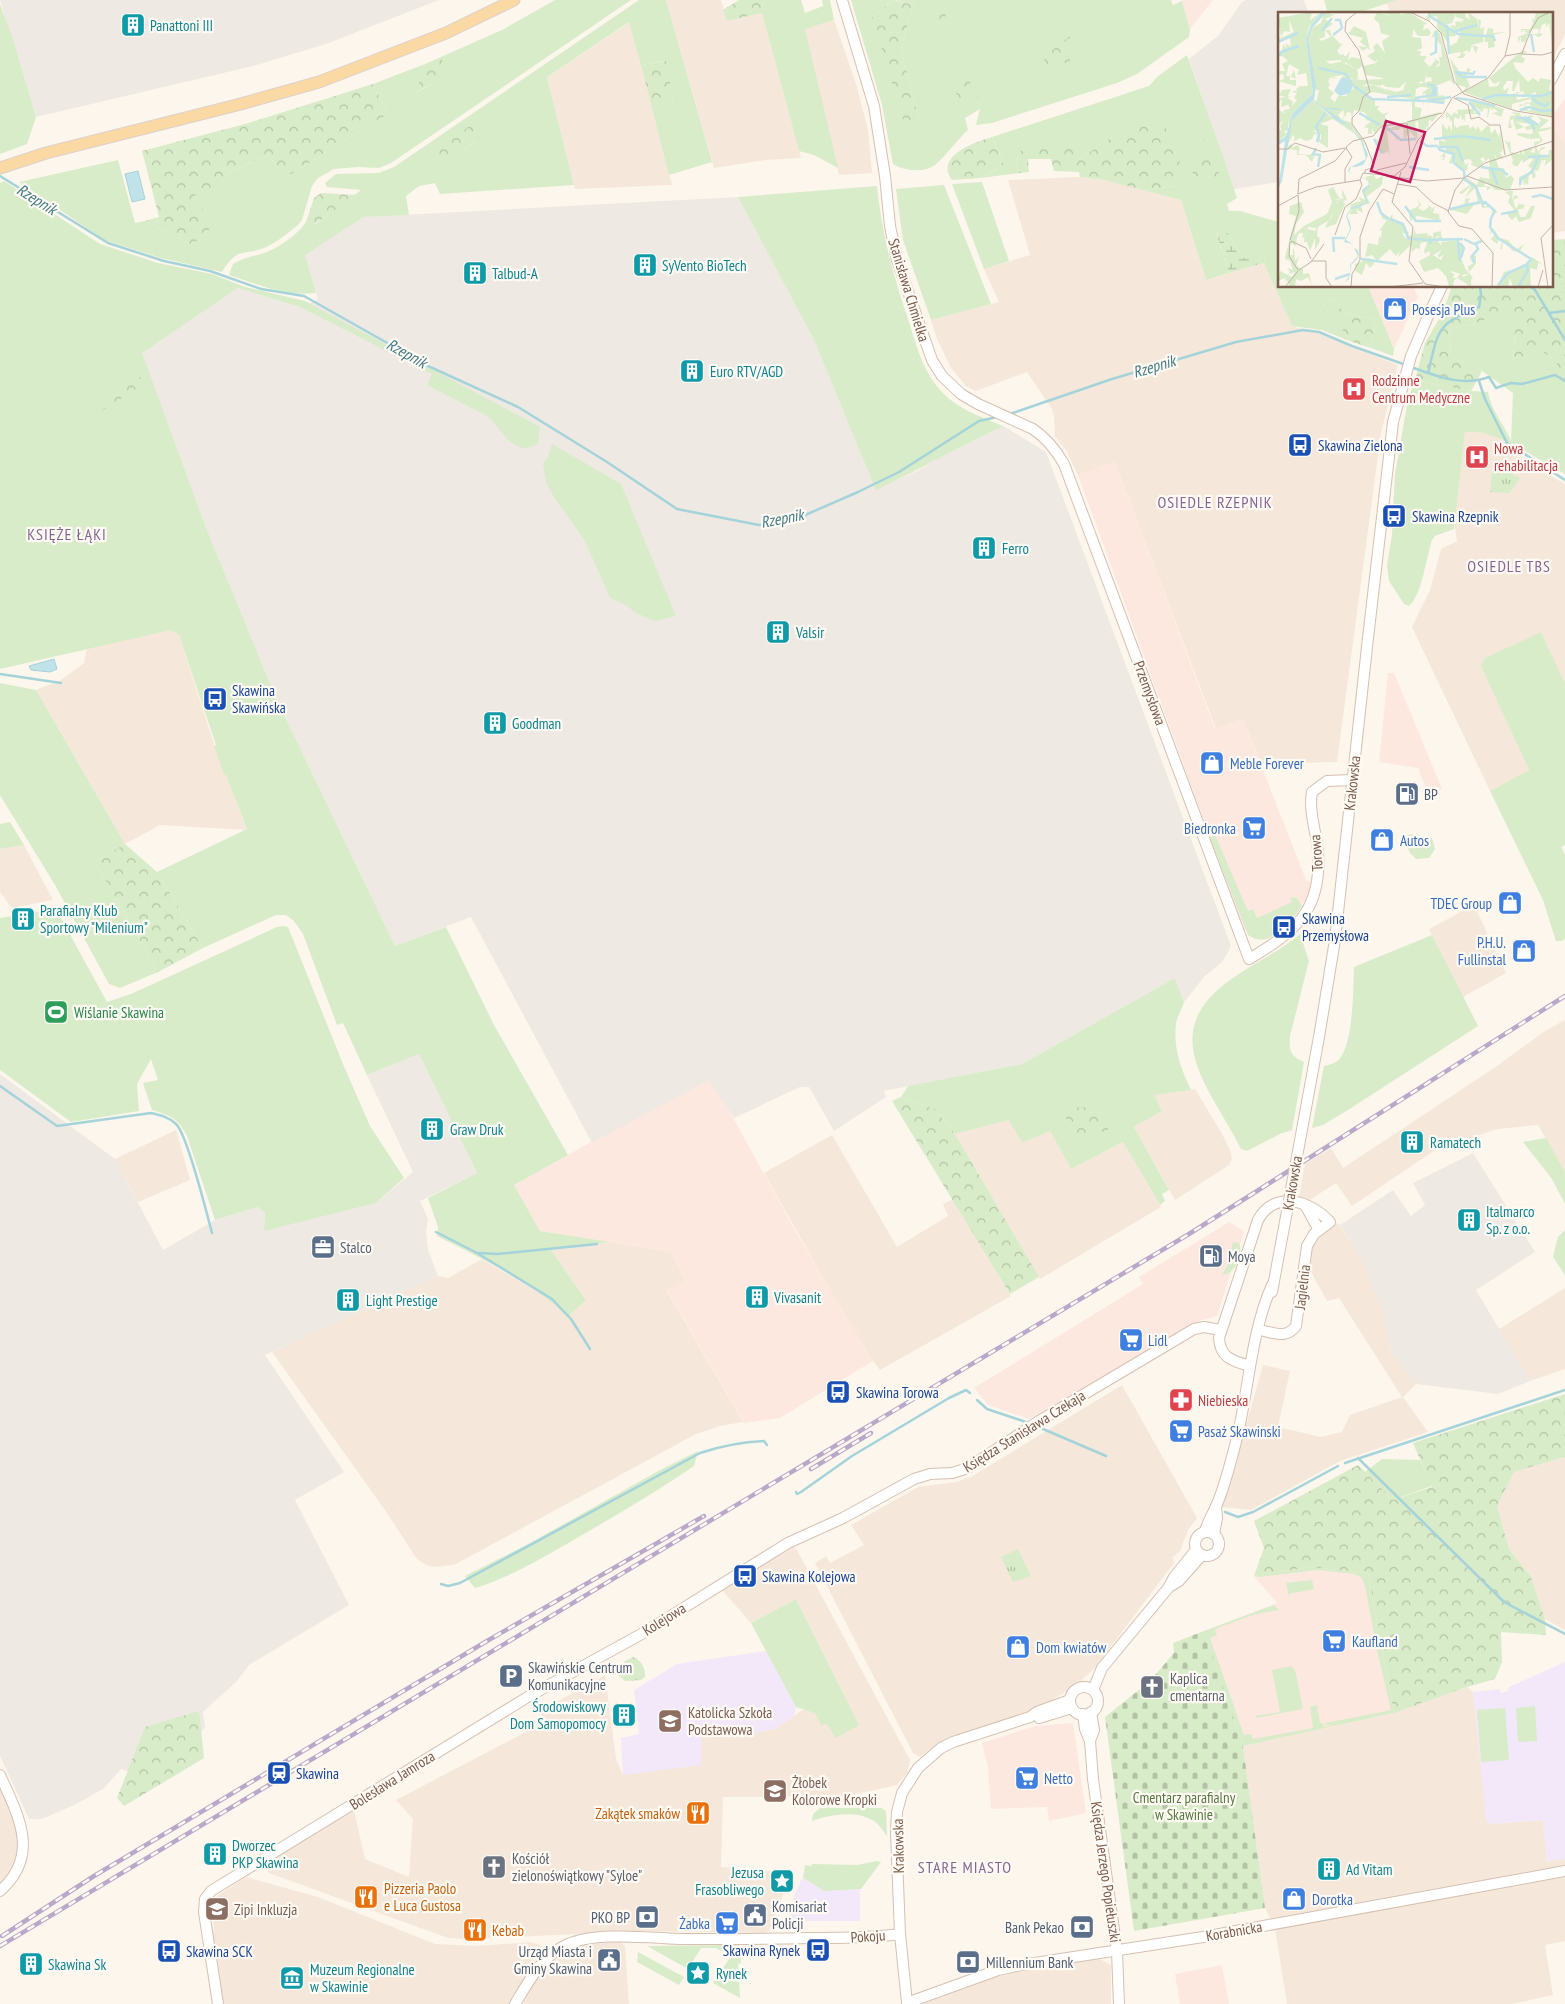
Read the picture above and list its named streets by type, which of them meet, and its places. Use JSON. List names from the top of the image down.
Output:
{
  "streets": {
    "street": [
      "Stanisława Chmielka",
      "Przemysłowa",
      "Krakowska",
      "Torowa",
      "Jagielnia",
      "Księdza Stanisława Czekaja",
      "Kolejowa",
      "Bolesława Jamroza",
      "Księdza Jerzego Popiełuszki",
      "Korabnicka",
      "Pokoju"
    ]
  },
  "crossings": [
    ["Stanisława Chmielka", "Przemysłowa"],
    ["Przemysłowa", "Torowa"],
    ["Krakowska", "Torowa"],
    ["Krakowska", "Jagielnia"],
    ["Krakowska", "Korabnicka"],
    ["Krakowska", "Pokoju"],
    ["Księdza Stanisława Czekaja", "Kolejowa"],
    ["Kolejowa", "Bolesława Jamroza"],
    ["Księdza Jerzego Popiełuszki", "Korabnicka"]
  ],
  "districts": [
    "OSIEDLE RZEPNIK",
    "KSIĘŻE ŁĄKI",
    "OSIEDLE TBS",
    "STARE MIASTO"
  ],
  "water": ["Rzepnik"],
  "parks": ["Cmentarz parafialny w Skawinie"],
  "places": {
    "building": [
      "Panattoni III",
      "SyVento BioTech",
      "Talbud-A",
      "Euro RTV/AGD",
      "Ferro",
      "Valsir",
      "Goodman",
      "Parafialny Klub Sportowy \"Milenium\"",
      "Graw Druk",
      "Ramatech",
      "Italmarco Sp. z o.o.",
      "Vivasanit",
      "Light Prestige",
      "Środowiskowy Dom Samopomocy",
      "Dworzec PKP Skawina",
      "Ad Vitam",
      "Skawina Sk"
    ],
    "shop": [
      "Posesja Plus",
      "Meble Forever",
      "Autos",
      "TDEC Group",
      "P.H.U. Fullinstal",
      "Dom kwiatów",
      "Dorotka"
    ],
    "hospital": ["Rodzinne Centrum Medyczne", "Nowa rehabilitacja"],
    "bus stop": [
      "Skawina Zielona",
      "Skawina Rzepnik",
      "Skawina Skawińska",
      "Skawina Przemysłowa",
      "Skawina Torowa",
      "Skawina Kolejowa",
      "Skawina Rynek",
      "Skawina SCK"
    ],
    "fuel station": ["BP", "Moya"],
    "supermarket": [
      "Biedronka",
      "Lidl",
      "Pasaż Skawinski",
      "Kaufland",
      "Netto",
      "Żabka"
    ],
    "sports": ["Wiślanie Skawina"],
    "office": ["Stalco"],
    "pharmacy": ["Niebieska"],
    "parking": ["Skawińskie Centrum Komunikacyjne"],
    "church": ["Kaplica cmentarna", "Kościół zielonoświątkowy \"Syloe\""],
    "school or university": ["Katolicka Szkoła Podstawowa", "Żłobek Kolorowe Kropki", "Zipi Inkluzja"],
    "station": ["Skawina"],
    "restaurant": ["Zakątek smaków", "Pizzeria Paolo e Luca Gustosa", "Kebab"],
    "place": ["Jezusa Frasobliwego", "Rynek"],
    "public building": ["Komisariat Policji", "Urząd Miasta i Gminy Skawina"],
    "bank": ["PKO BP", "Bank Pekao", "Millennium Bank"],
    "museum": ["Muzeum Regionalne w Skawinie"]
  }
}
